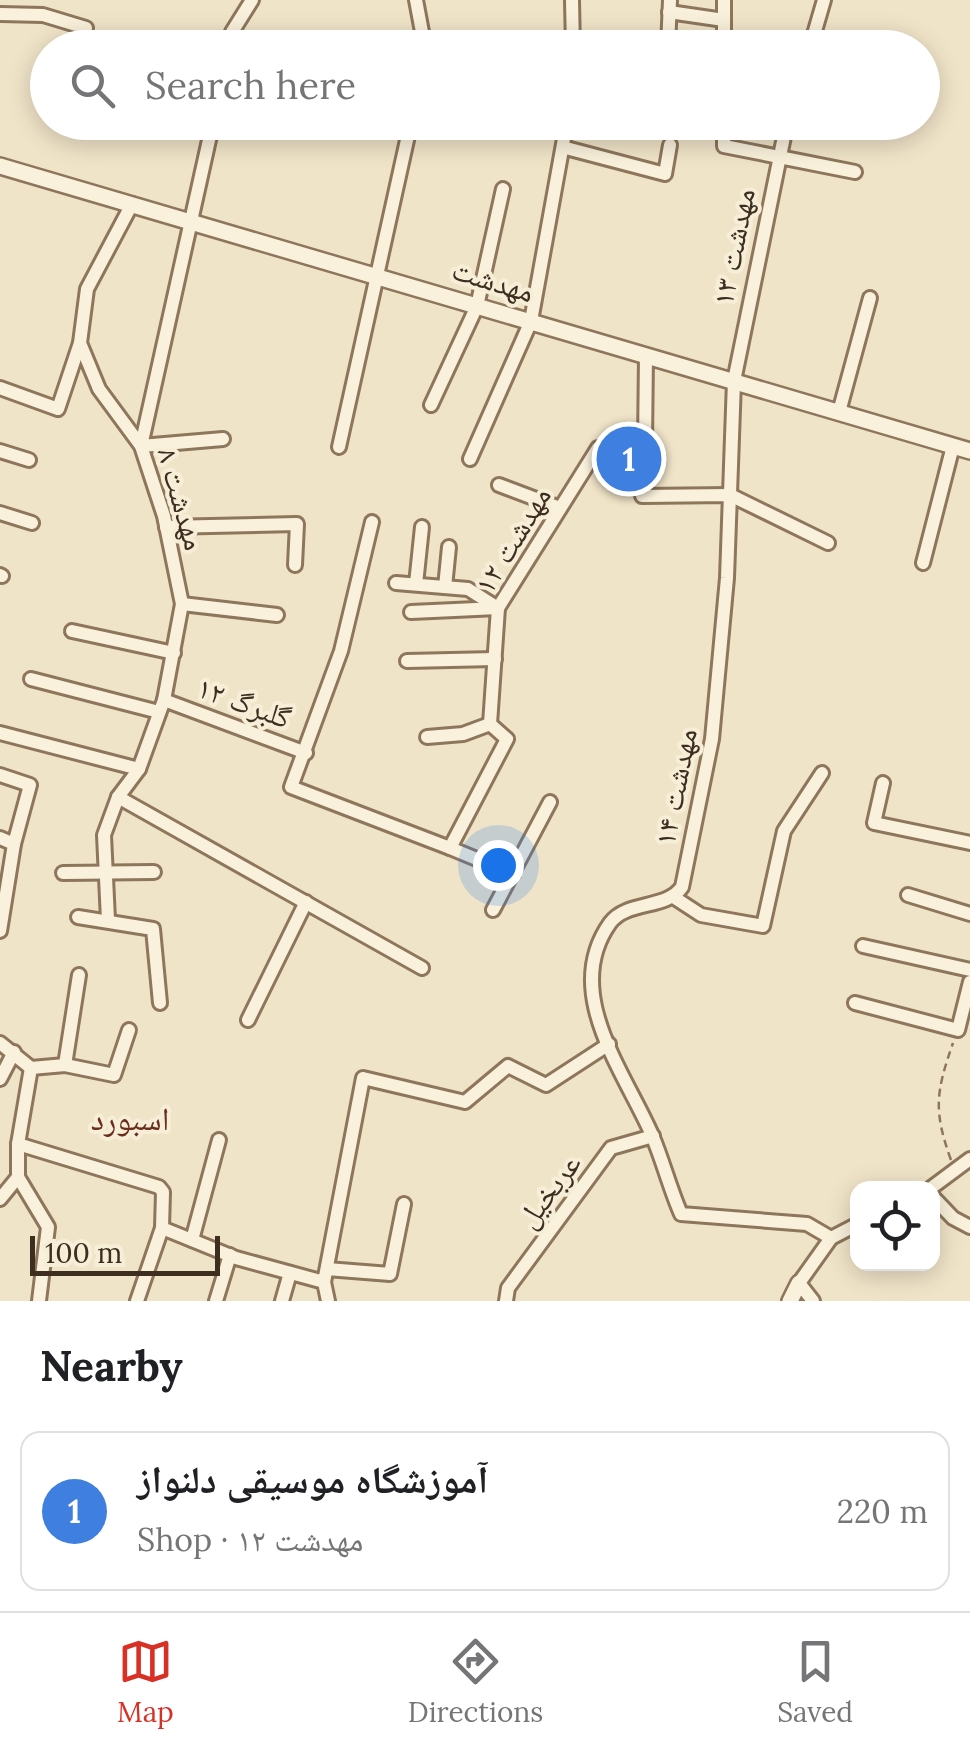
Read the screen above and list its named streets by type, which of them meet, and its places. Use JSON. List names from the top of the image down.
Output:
{
  "streets": {
    "street": [
      "مهدشت ۱۳",
      "مهدشت",
      "مهدشت ۸",
      "مهدشت ۱۲",
      "گلبرگ ١٢",
      "مهدشت ۱۴",
      "عربخیل"
    ]
  },
  "crossings": [
    ["مهدشت ۱۳", "مهدشت"],
    ["مهدشت ۱۳", "مهدشت ۱۴"],
    ["مهدشت", "مهدشت ۱۲"],
    ["مهدشت", "مهدشت ۱۴"],
    ["مهدشت ۸", "گلبرگ ١٢"]
  ],
  "districts": ["اسبورد"],
  "scale_bar": "100 m",
  "page": {
    "search": "Search here",
    "pins": "1",
    "scale": "100 m",
    "heading": "Nearby",
    "list": [
      {
        "mark": "1",
        "name": "آموزشگاه موسیقی دلنواز",
        "note": "Shop · مهدشت ۱۲",
        "value": "220 m"
      }
    ],
    "nav": ["Map", "Directions", "Saved"]
  }
}
